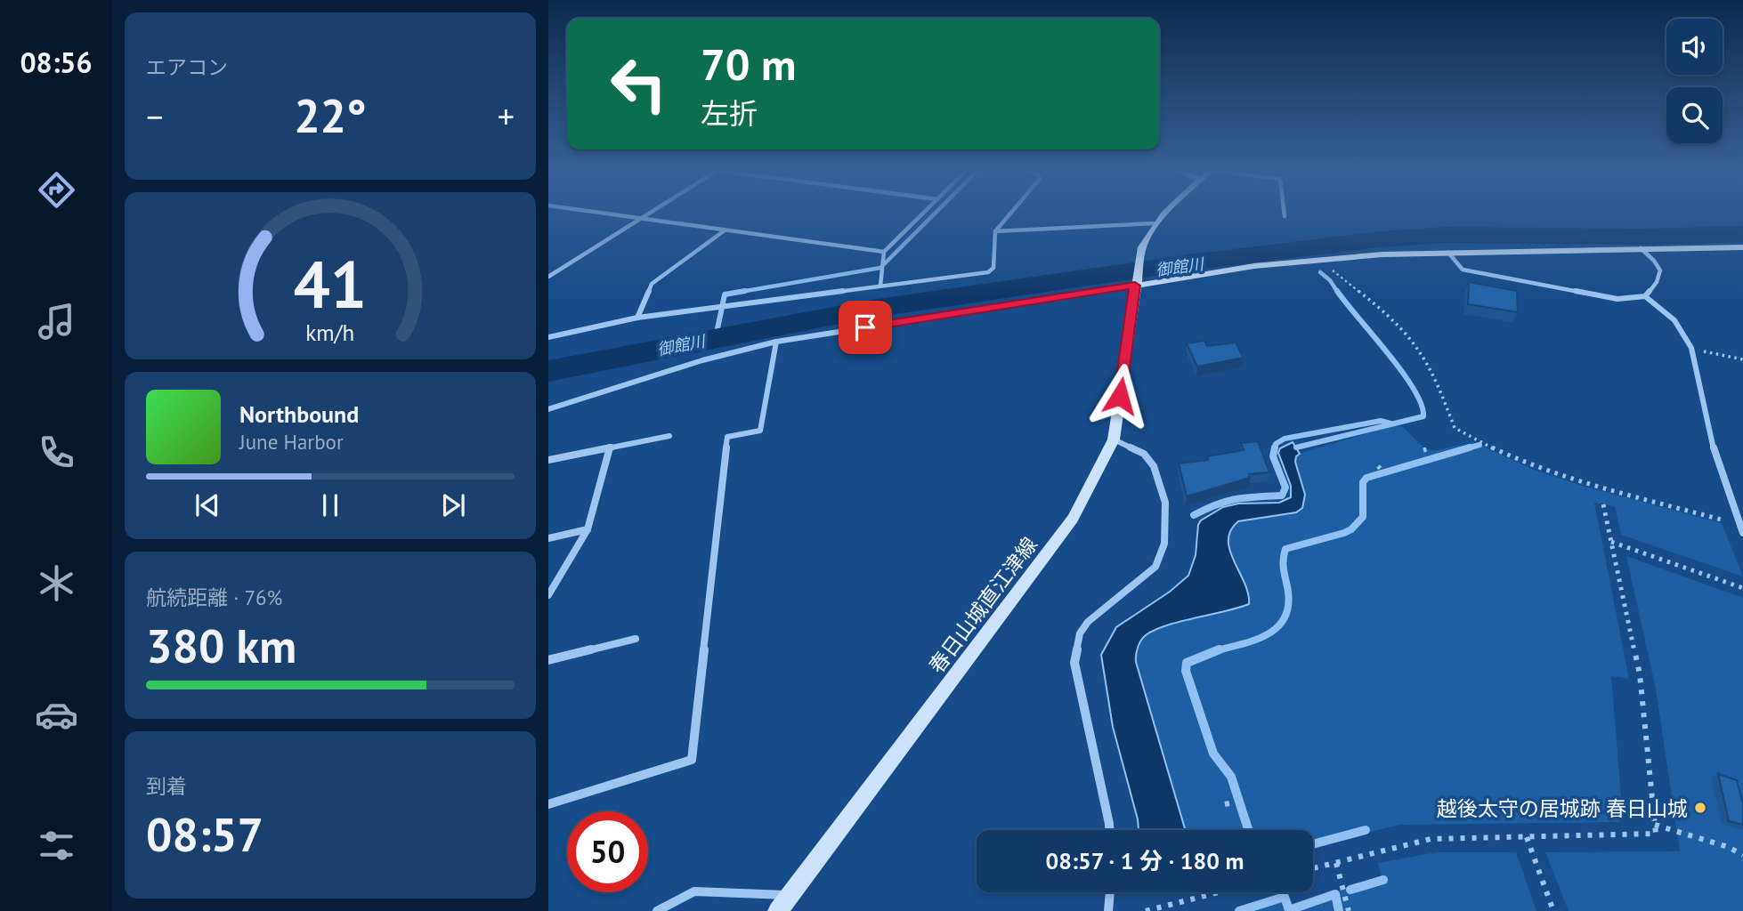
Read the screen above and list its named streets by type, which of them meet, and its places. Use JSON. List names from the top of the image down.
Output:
{
  "streets": {
    "main road": ["春日山城直江津線"]
  },
  "water": ["御館川"],
  "places": ["越後太守の居城跡 春日山城"],
  "page": {
    "tabs": "08:56",
    "tile": [
      "エアコン",
      ["航続距離 · 76%", "380 km"],
      ["到着", "08:57"]
    ],
    "turn": ["70 m", "左折"],
    "heat": ["−", "22°", "+"],
    "song": ["Northbound", "June Harbor"],
    "limit": "50",
    "trip": "08:57 · 1 分 · 180 m",
    "gauge": ["41", "km/h"]
  }
}
